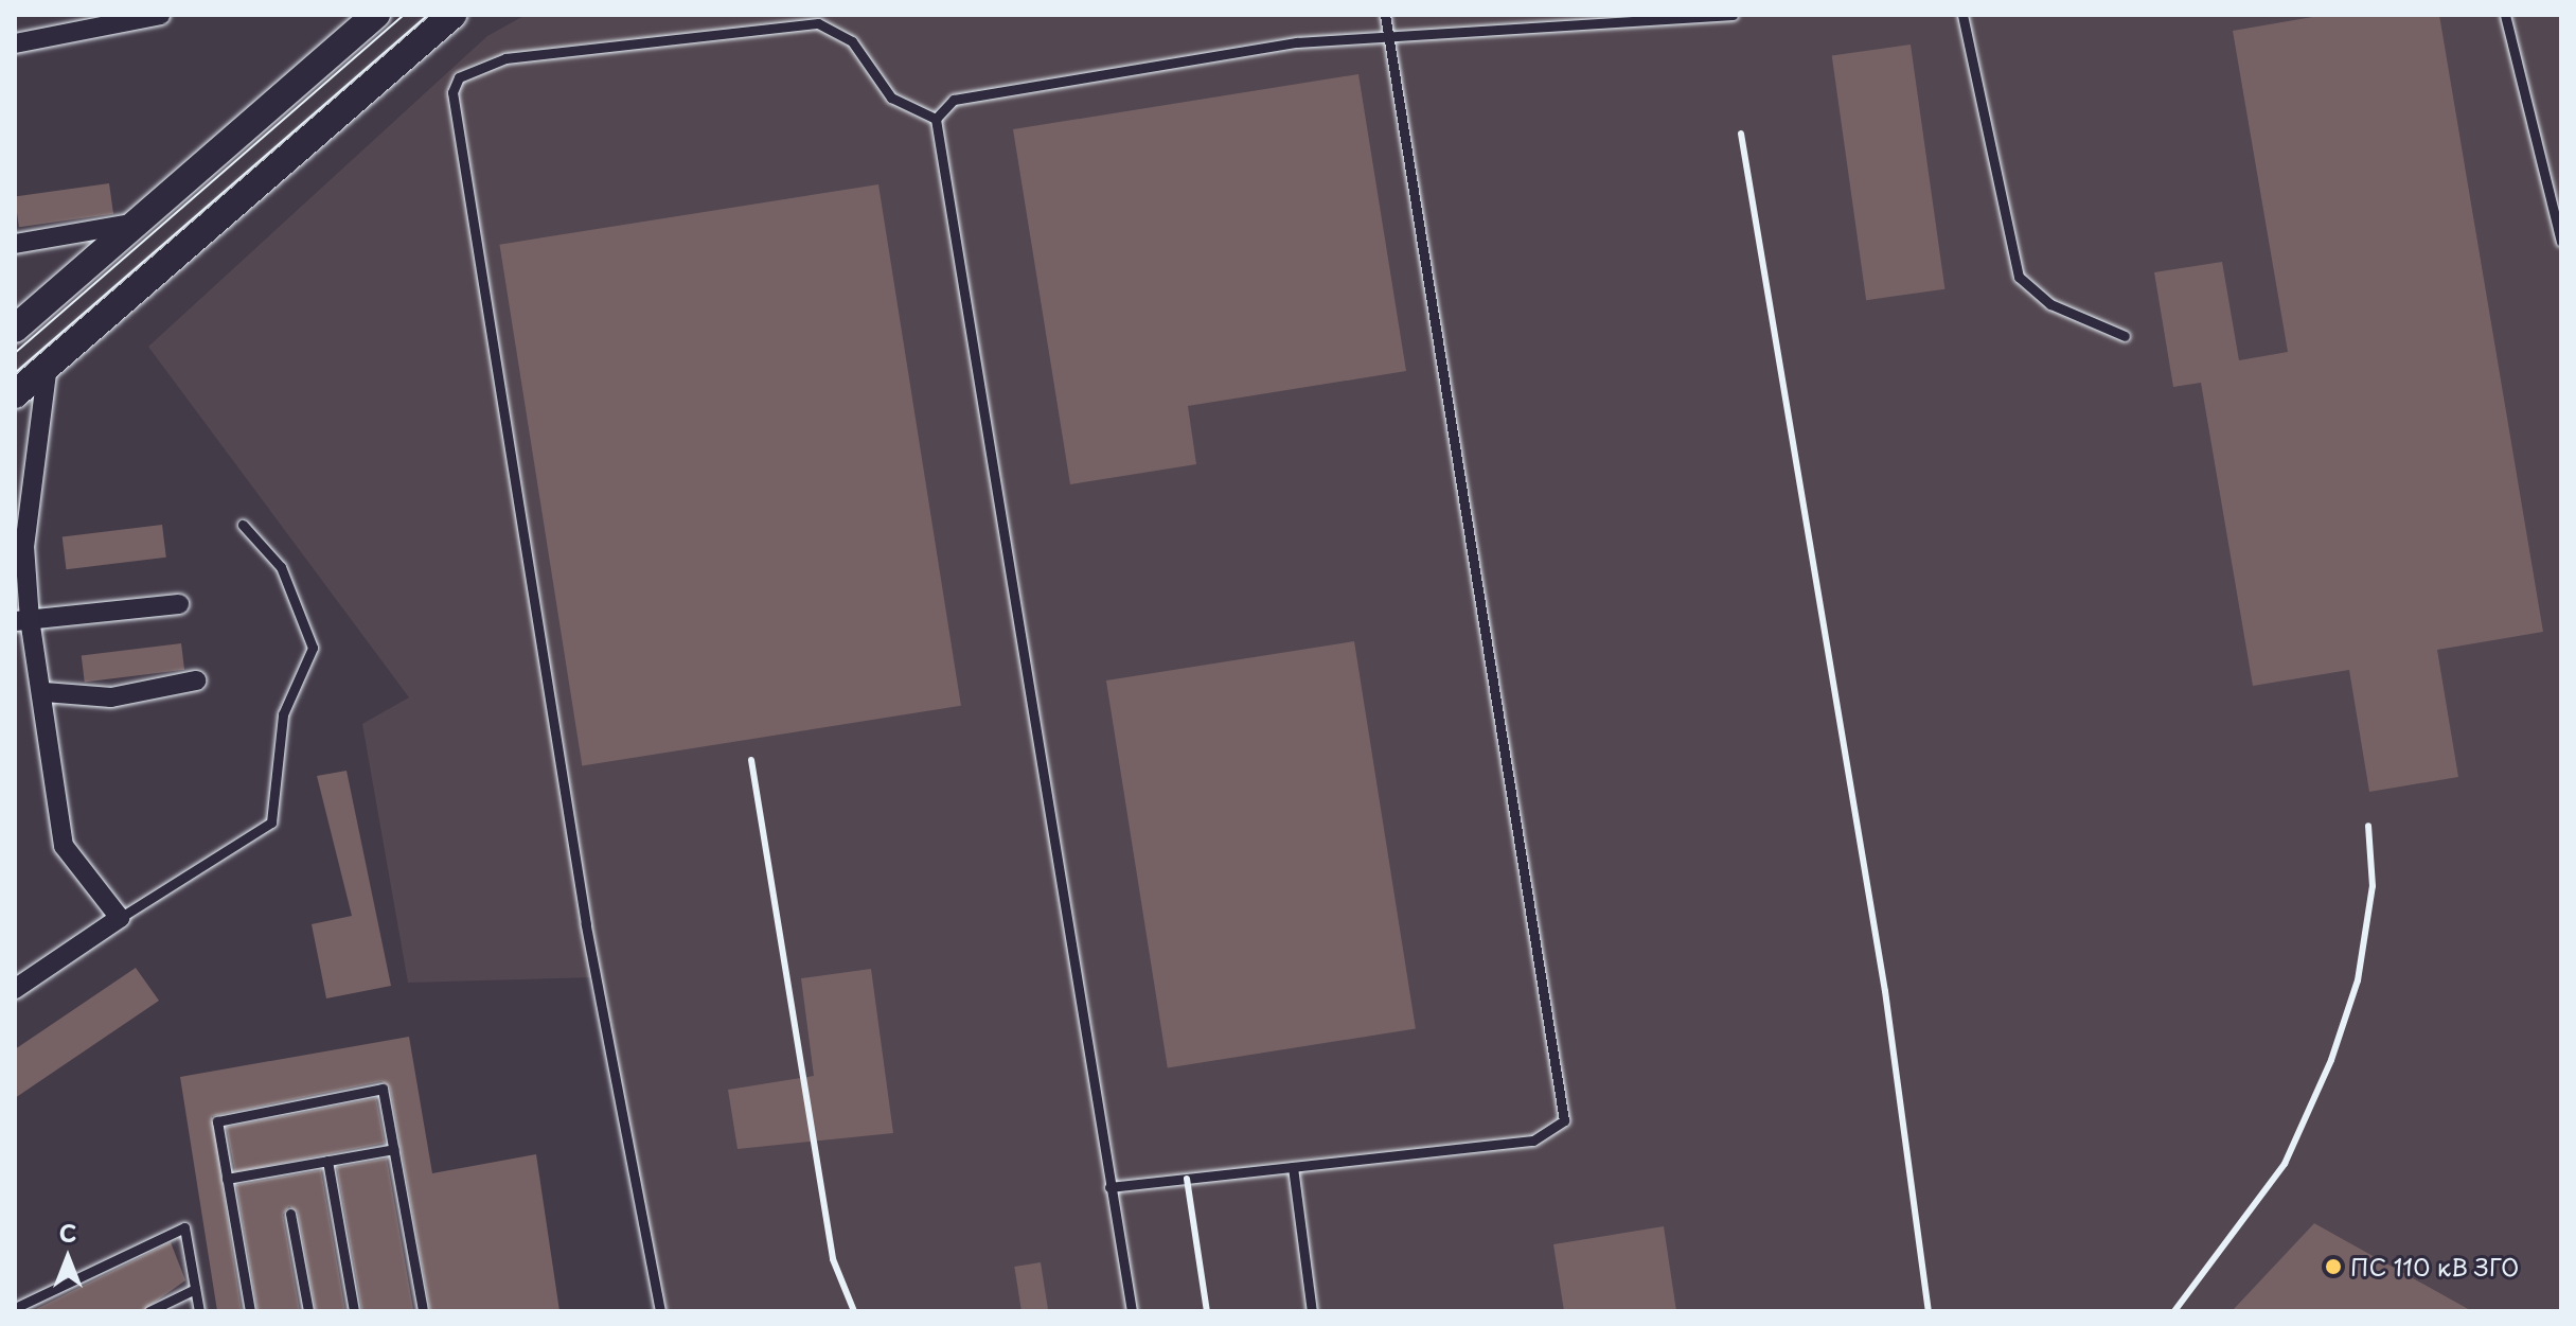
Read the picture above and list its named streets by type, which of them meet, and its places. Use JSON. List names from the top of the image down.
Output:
{
  "places": ["ПС 110 кВ ЗГО"],
  "north": "top"
}
